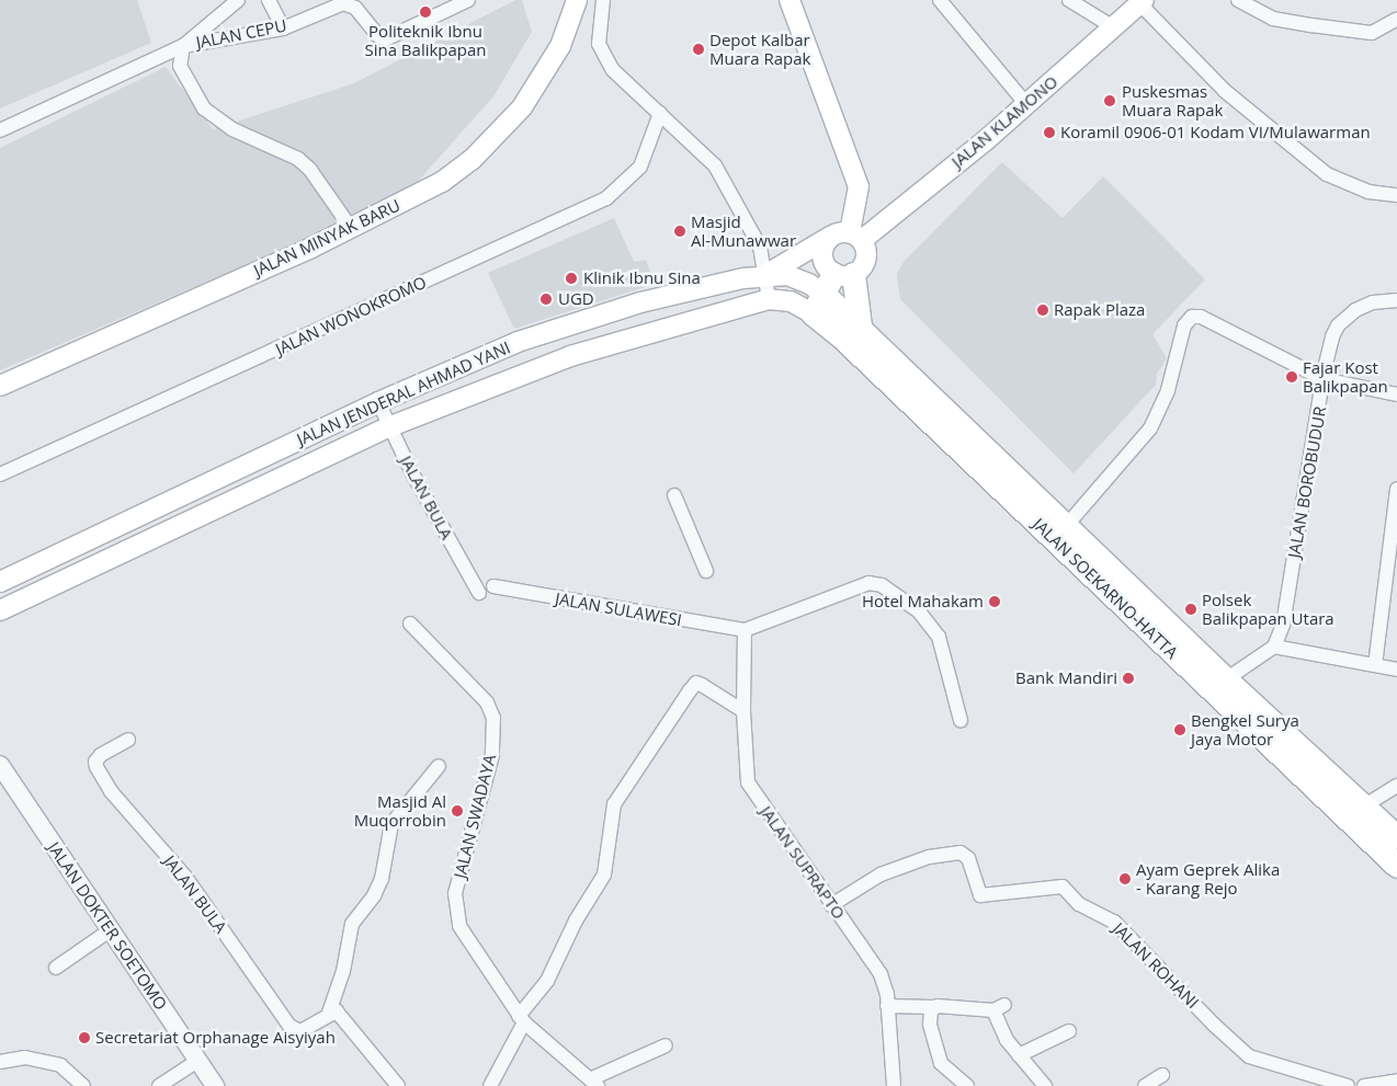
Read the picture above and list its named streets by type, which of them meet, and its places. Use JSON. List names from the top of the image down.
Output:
{
  "streets": {
    "highway": ["JALAN SOEKARNO-HATTA"],
    "main road": ["JALAN KLAMONO", "JALAN MINYAK BARU", "JALAN JENDERAL AHMAD YANI"],
    "street": [
      "JALAN CEPU",
      "JALAN WONOKROMO",
      "JALAN BOROBUDUR",
      "JALAN BULA",
      "JALAN SULAWESI",
      "JALAN SWADAYA",
      "JALAN SUPRAPTO",
      "JALAN DOKTER SOETOMO",
      "JALAN ROHANI"
    ]
  },
  "crossings": [
    ["JALAN JENDERAL AHMAD YANI", "JALAN BULA"],
    ["JALAN JENDERAL AHMAD YANI", "JALAN SOEKARNO-HATTA"],
    ["JALAN SULAWESI", "JALAN SUPRAPTO"],
    ["JALAN SUPRAPTO", "JALAN ROHANI"]
  ],
  "places": [
    "Politeknik Ibnu Sina Balikpapan",
    "Depot Kalbar Muara Rapak",
    "Puskesmas Muara Rapak",
    "Koramil 0906-01 Kodam VI/Mulawarman",
    "Masjid Al-Munawwar",
    "Klinik Ibnu Sina",
    "UGD",
    "Rapak Plaza",
    "Fajar Kost Balikpapan",
    "Hotel Mahakam",
    "Polsek Balikpapan Utara",
    "Bank Mandiri",
    "Bengkel Surya Jaya Motor",
    "Masjid Al Muqorrobin",
    "Ayam Geprek Alika - Karang Rejo",
    "Secretariat Orphanage Aisyiyah"
  ]
}
